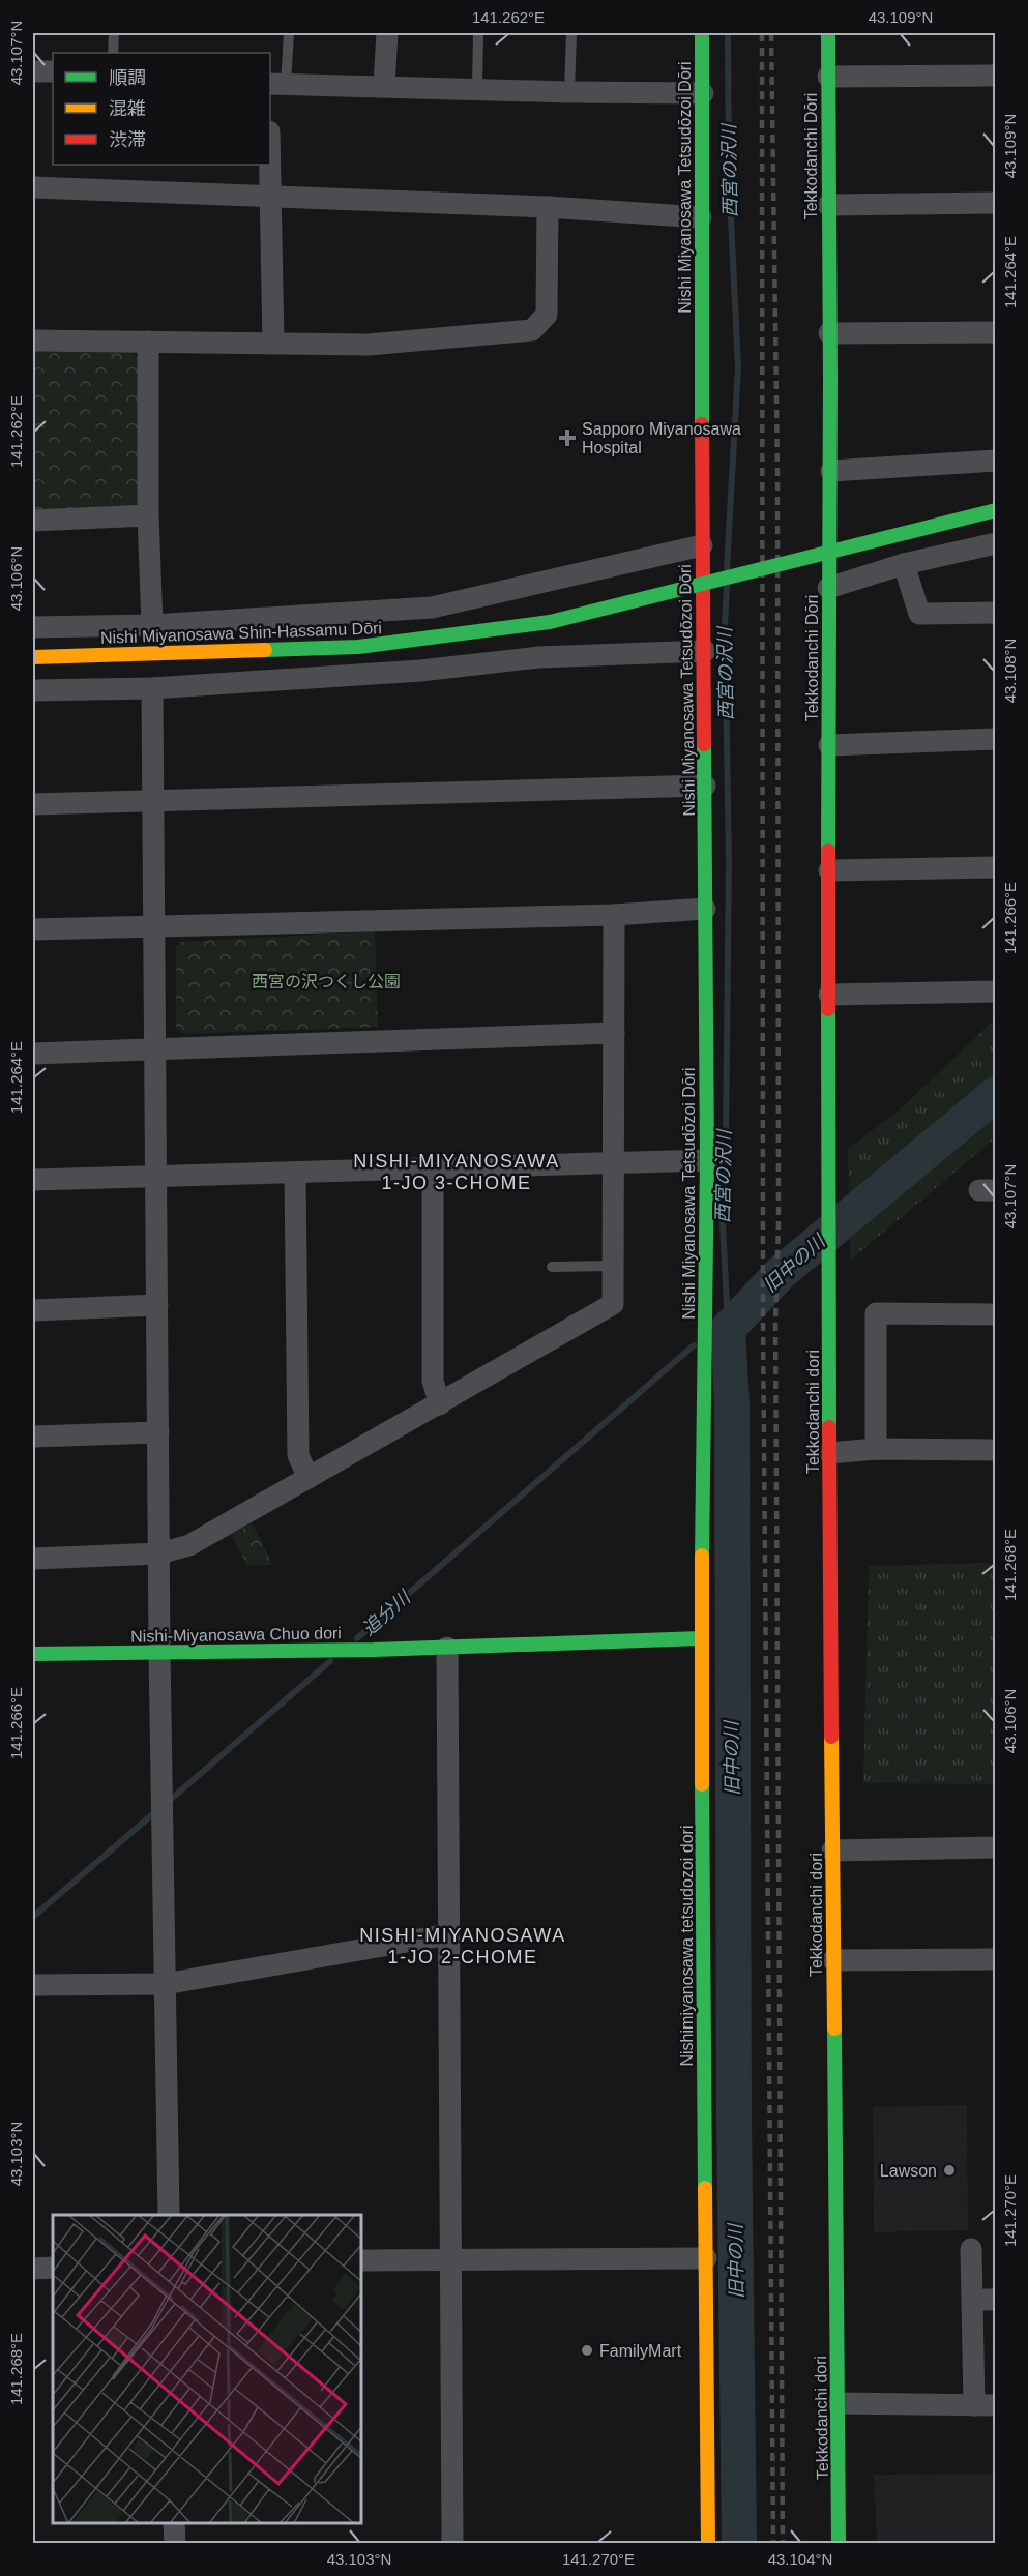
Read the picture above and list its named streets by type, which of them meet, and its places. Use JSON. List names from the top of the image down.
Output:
{
  "streets": {
    "street": [
      "Tekkodanchi Dōri",
      "Nishi Miyanosawa Tetsudōzoi Dōri",
      "Nishi Miyanosawa Shin-Hassamu Dōri",
      "Tekkodanchi dori",
      "Nishi-Miyanosawa Chuo dori",
      "Nishimiyanosawa tetsudozoi dori"
    ]
  },
  "crossings": [
    ["Tekkodanchi Dōri", "Tekkodanchi dori"],
    ["Nishi Miyanosawa Tetsudōzoi Dōri", "Nishimiyanosawa tetsudozoi dori"],
    ["Nishi-Miyanosawa Chuo dori", "Nishimiyanosawa tetsudozoi dori"]
  ],
  "districts": ["NISHI-MIYANOSAWA 1-JO 3-CHOME", "NISHI-MIYANOSAWA 1-JO 2-CHOME"],
  "water": ["西宮の沢川", "旧中の川", "追分川"],
  "parks": ["西宮の沢つくし公園"],
  "places": {
    "health": ["Sapporo Miyanosawa Hospital"],
    "other": ["Lawson", "FamilyMart"]
  },
  "legend": ["順調", "混雑", "渋滞"],
  "coordinates": [
    "141.262°E",
    "43.109°N",
    "43.107°N",
    "141.264°E",
    "43.106°N",
    "43.108°N",
    "141.266°E",
    "141.268°E",
    "43.103°N",
    "141.270°E",
    "43.104°N"
  ]
}
